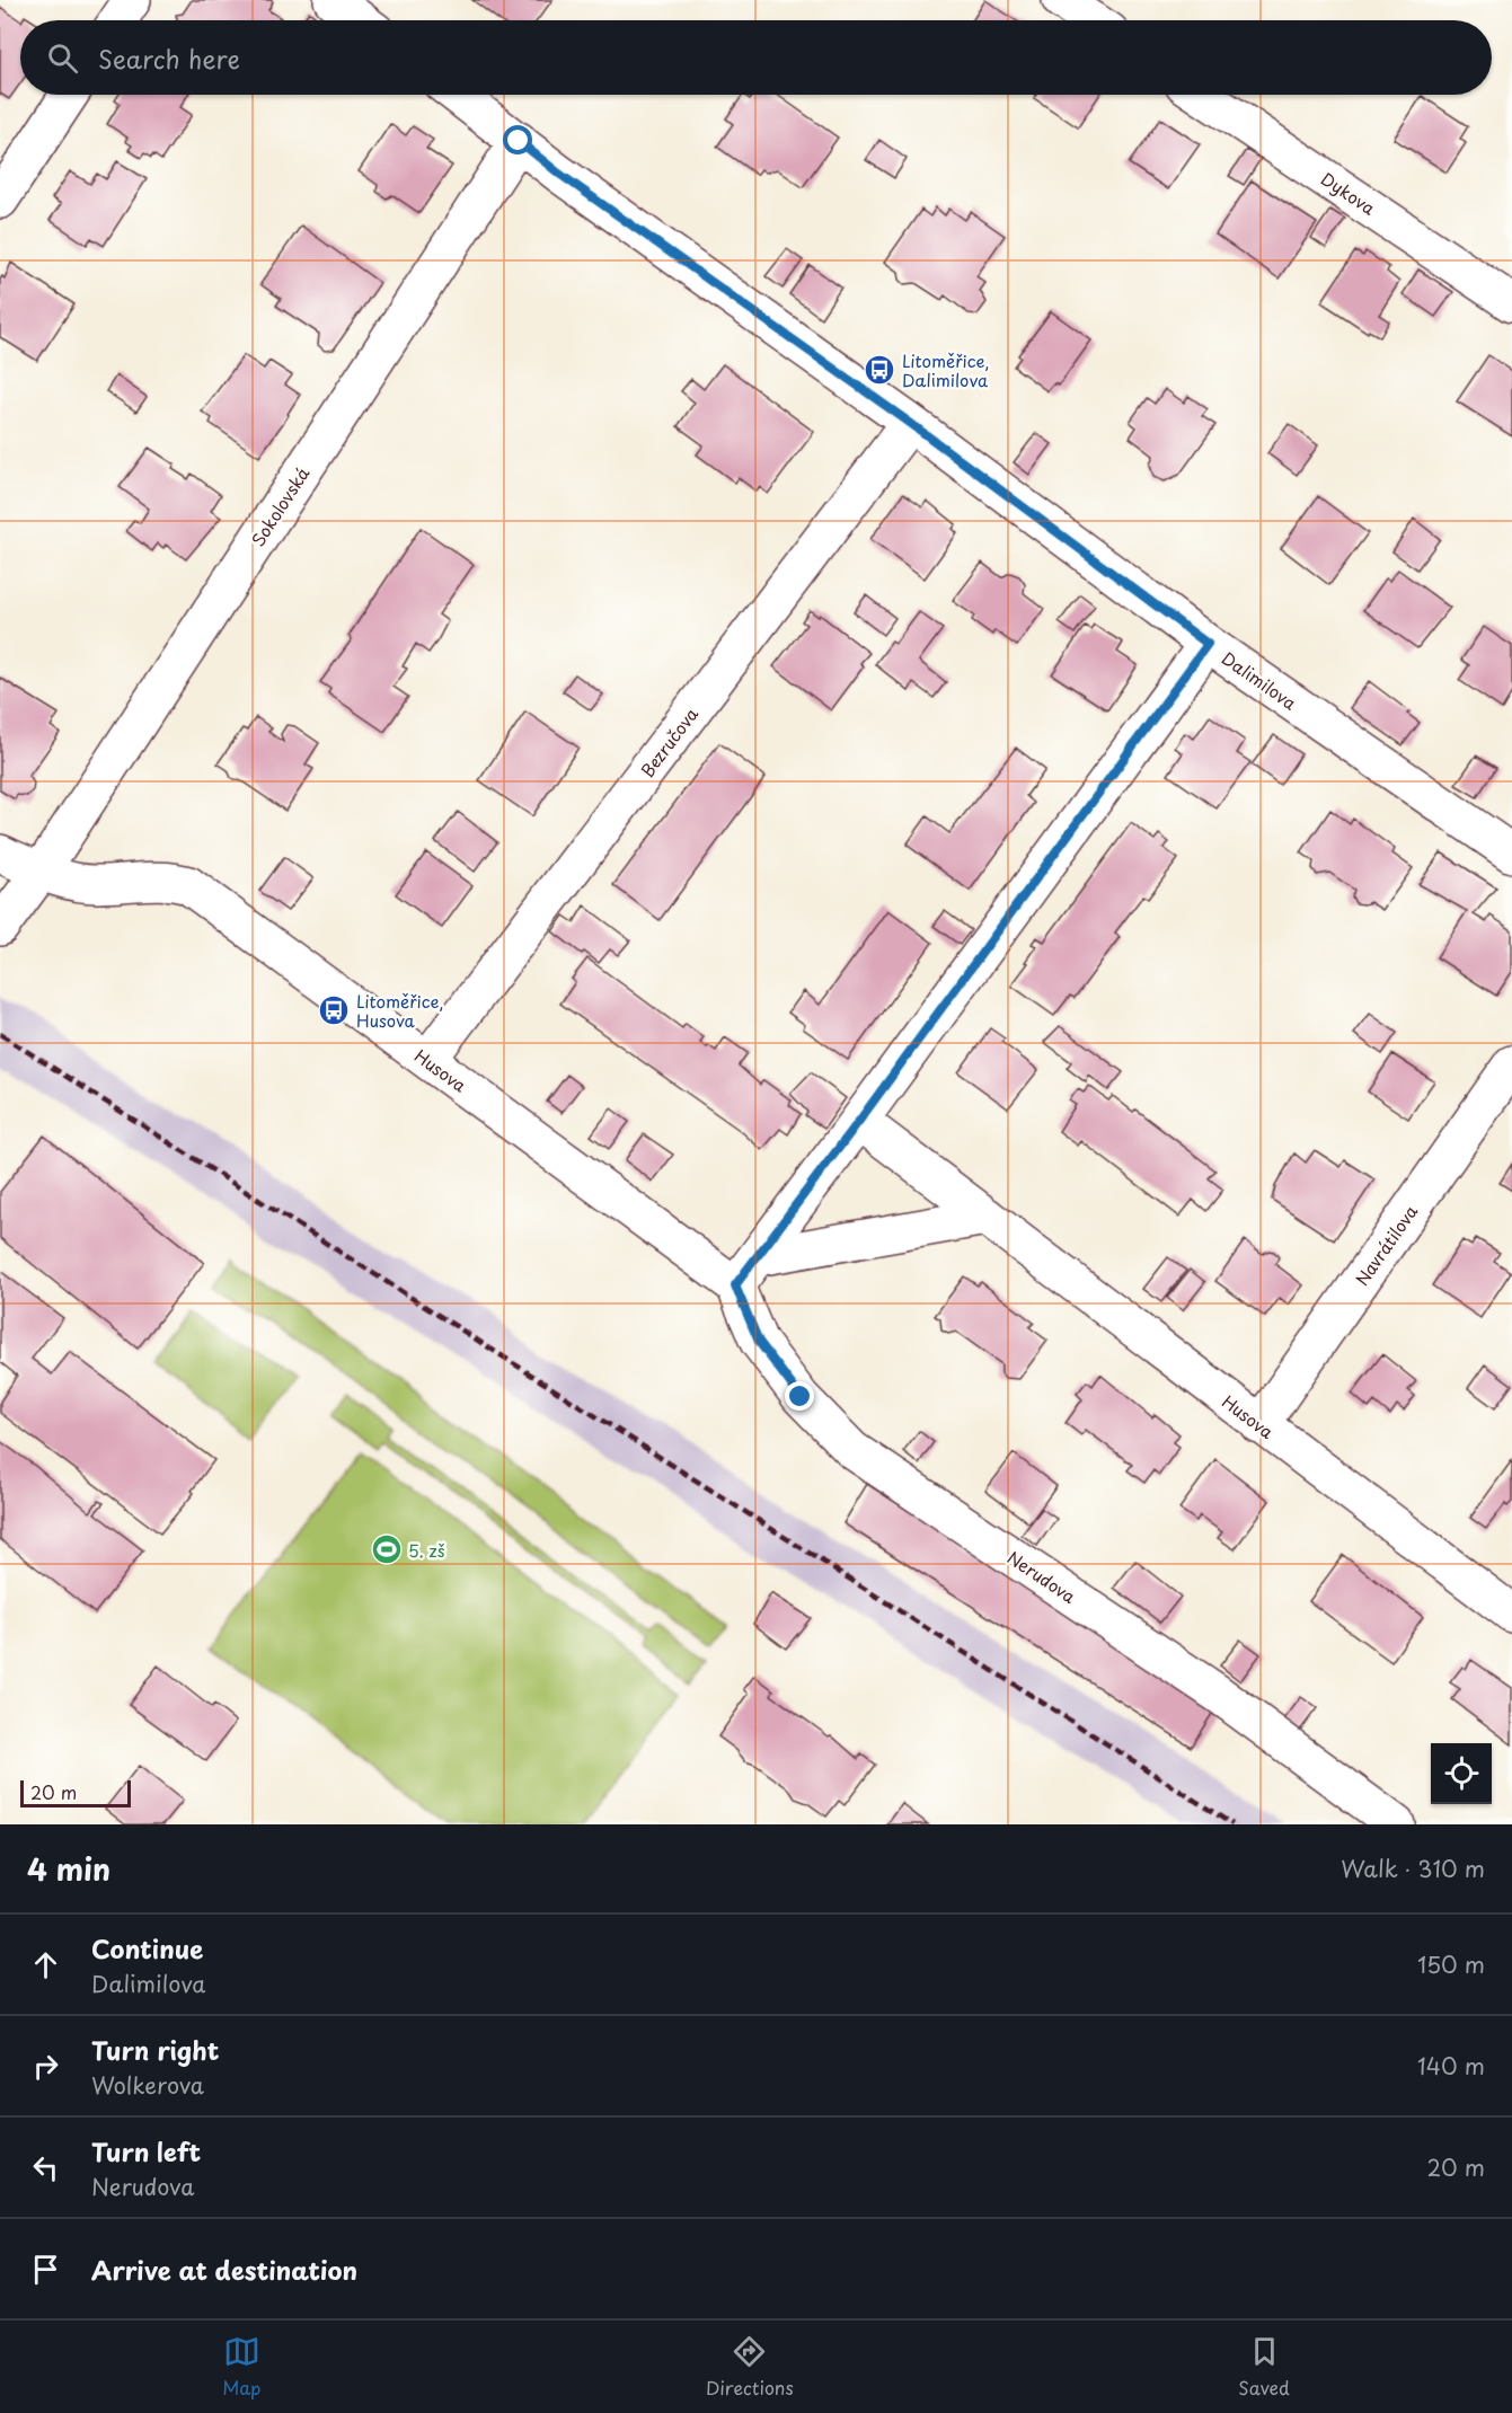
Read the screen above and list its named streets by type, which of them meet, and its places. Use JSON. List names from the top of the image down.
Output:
{
  "streets": {
    "street": [
      "Dykova",
      "Sokolovská",
      "Dalimilova",
      "Bezručova",
      "Husova",
      "Navrátilova",
      "Nerudova"
    ]
  },
  "crossings": [
    ["Sokolovská", "Dalimilova"],
    ["Sokolovská", "Husova"],
    ["Dalimilova", "Bezručova"],
    ["Bezručova", "Husova"],
    ["Husova", "Navrátilova"],
    ["Husova", "Nerudova"]
  ],
  "places": {
    "bus stop": ["Litoměřice, Dalimilova", "Litoměřice, Husova"],
    "sports": ["5. zš"]
  },
  "scale_bar": "20 m",
  "page": {
    "search": "Search here",
    "scale": "20 m",
    "heading": ["4 min", "Walk · 310 m"],
    "list": [
      ["Continue", "Dalimilova", "150 m"],
      ["Turn right", "Wolkerova", "140 m"],
      ["Turn left", "Nerudova", "20 m"],
      "Arrive at destination"
    ],
    "nav": ["Map", "Directions", "Saved"]
  }
}
